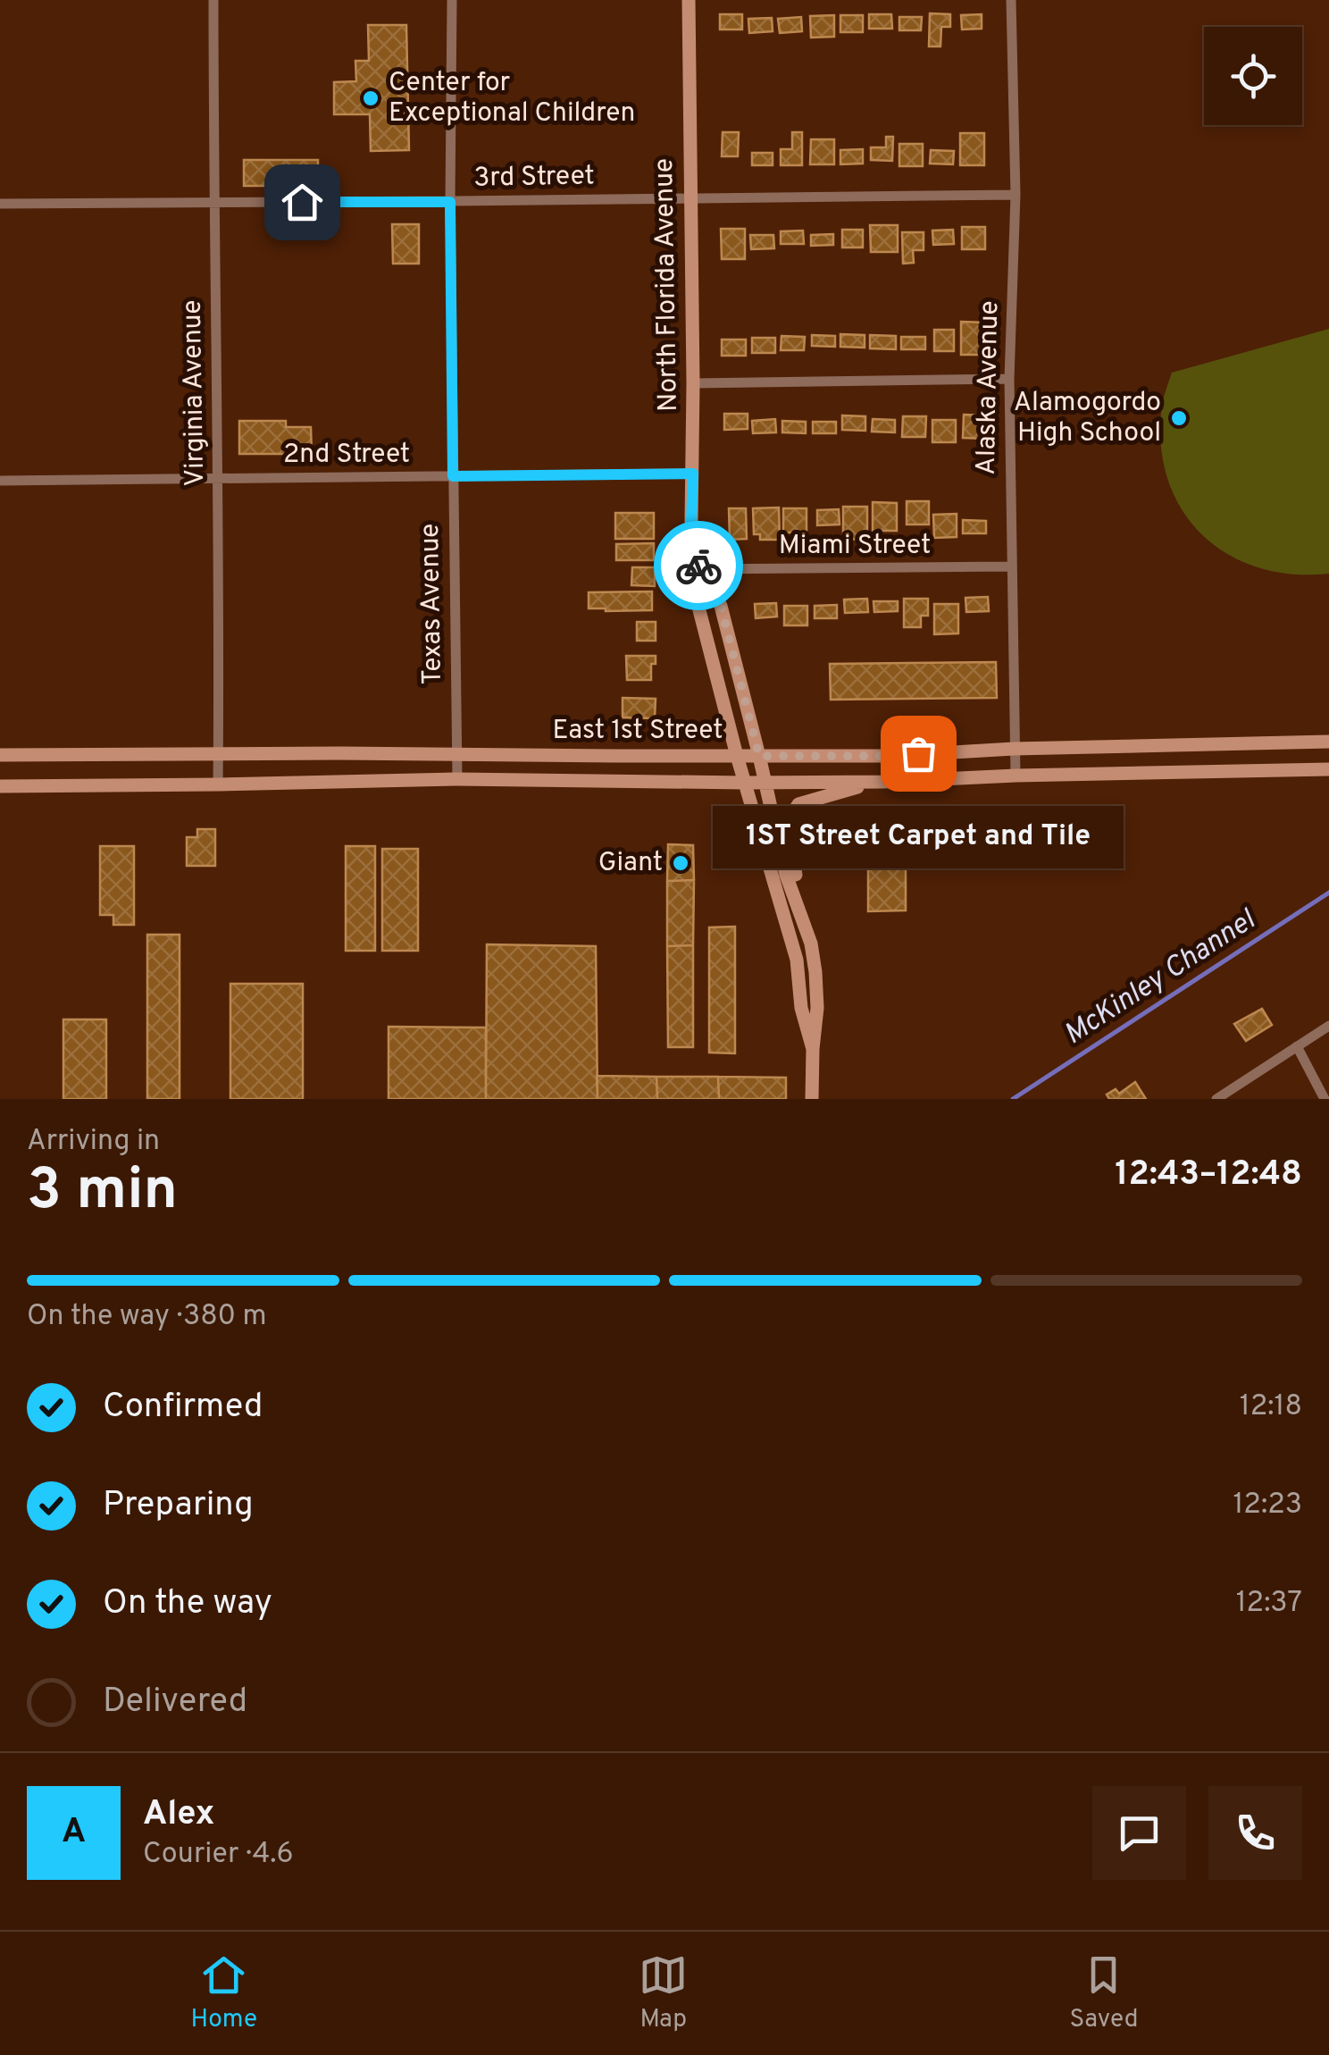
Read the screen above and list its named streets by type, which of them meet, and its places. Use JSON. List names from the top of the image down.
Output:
{
  "streets": {
    "main road": ["North Florida Avenue", "East 1st Street"],
    "street": [
      "3rd Street",
      "Alaska Avenue",
      "Virginia Avenue",
      "2nd Street",
      "Miami Street",
      "Texas Avenue"
    ]
  },
  "crossings": [
    ["3rd Street", "North Florida Avenue"],
    ["3rd Street", "Alaska Avenue"],
    ["3rd Street", "Virginia Avenue"],
    ["3rd Street", "Texas Avenue"],
    ["North Florida Avenue", "2nd Street"],
    ["North Florida Avenue", "Miami Street"],
    ["North Florida Avenue", "East 1st Street"],
    ["Alaska Avenue", "Miami Street"],
    ["Alaska Avenue", "East 1st Street"],
    ["Virginia Avenue", "2nd Street"],
    ["Virginia Avenue", "East 1st Street"],
    ["2nd Street", "Texas Avenue"],
    ["Texas Avenue", "East 1st Street"]
  ],
  "water": ["McKinley Channel"],
  "places": [
    "Center for Exceptional Children",
    "Alamogordo High School",
    "1ST Street Carpet and Tile",
    "Giant"
  ],
  "page": {
    "bubble": "1ST Street Carpet and Tile",
    "heading": ["3 min", "Arriving in", "12:43–12:48"],
    "panel": ["Alex", "Courier · 4.6"],
    "bar": "On the way · 380 m",
    "list": [
      ["Confirmed", "12:18"],
      ["Preparing", "12:23"],
      ["On the way", "12:37"],
      "Delivered"
    ],
    "round": "A",
    "tabs": ["Home", "Map", "Saved"]
  }
}
